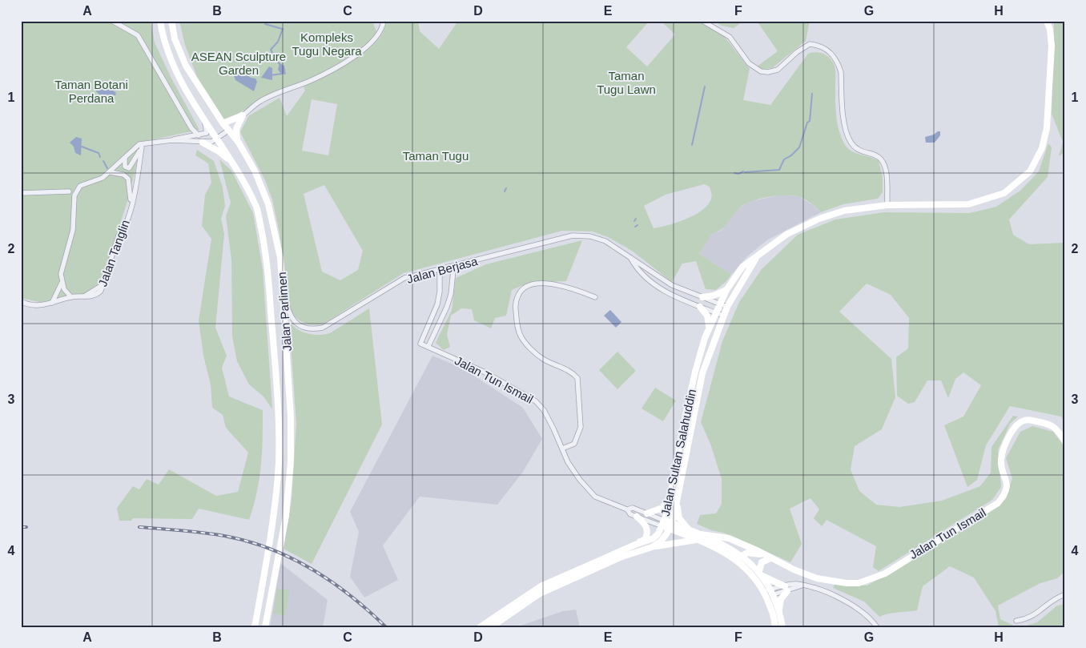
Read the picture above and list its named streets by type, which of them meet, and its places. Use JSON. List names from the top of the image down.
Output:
{
  "streets": {
    "street": [
      "Jalan Tanglin",
      "Jalan Berjasa",
      "Jalan Parlimen",
      "Jalan Tun Ismail",
      "Jalan Sultan Salahuddin"
    ]
  },
  "crossings": [
    ["Jalan Berjasa", "Jalan Parlimen"],
    ["Jalan Berjasa", "Jalan Tun Ismail"],
    ["Jalan Berjasa", "Jalan Sultan Salahuddin"],
    ["Jalan Tun Ismail", "Jalan Sultan Salahuddin"]
  ],
  "parks": [
    "Kompleks Tugu Negara",
    "ASEAN Sculpture Garden",
    "Taman Tugu Lawn",
    "Taman Botani Perdana",
    "Taman Tugu"
  ],
  "grid": {
    "columns": [
      "A",
      "B",
      "C",
      "D",
      "E",
      "F",
      "G",
      "H"
    ],
    "rows": [
      "1",
      "2",
      "3",
      "4"
    ]
  }
}
